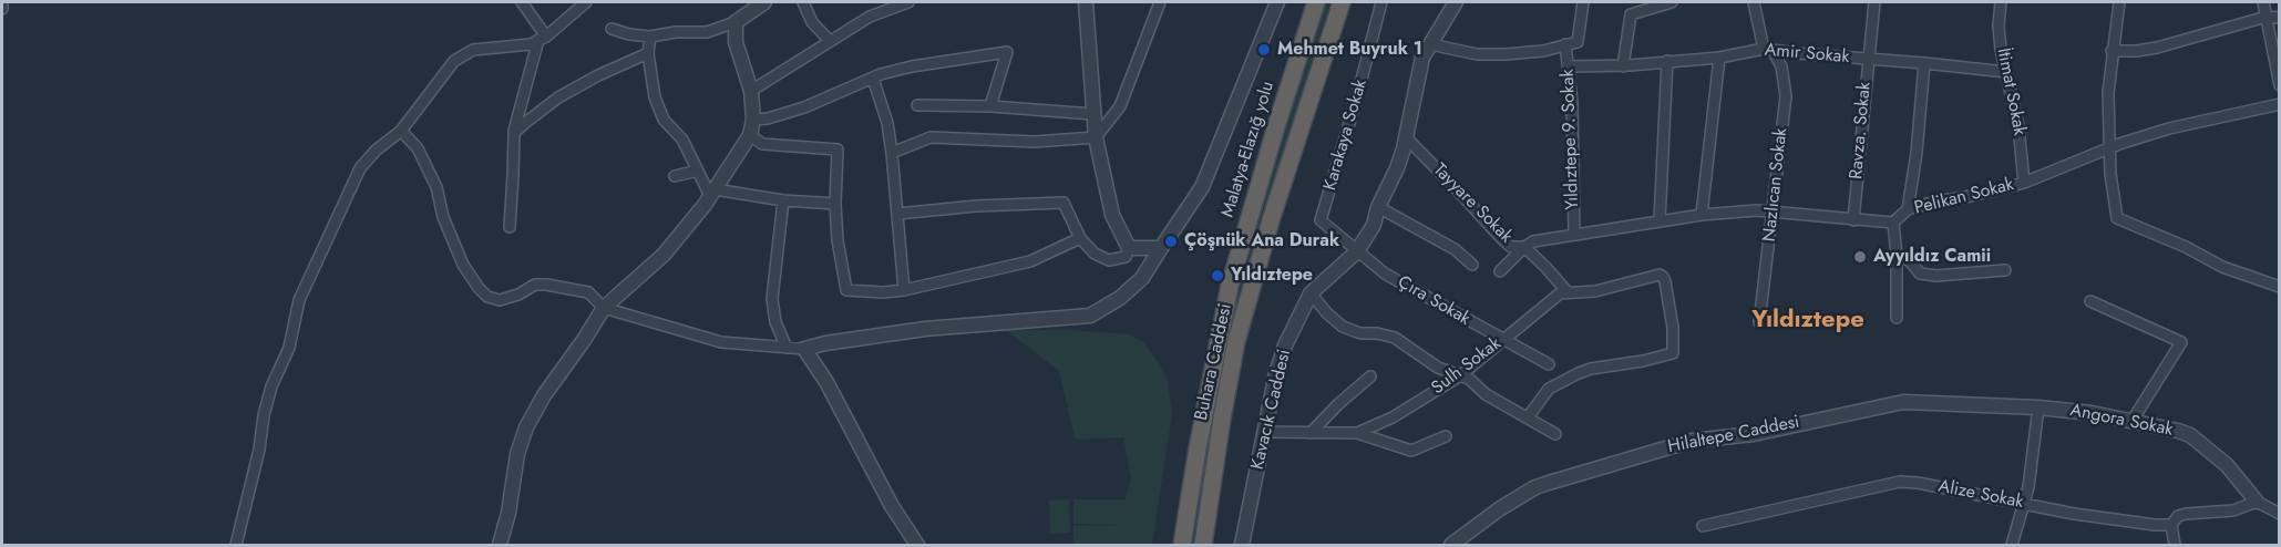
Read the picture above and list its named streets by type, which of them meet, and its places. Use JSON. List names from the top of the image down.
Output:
{
  "streets": {
    "highway": ["Malatya-Elazığ yolu", "Buhara Caddesi"],
    "street": [
      "Amir Sokak",
      "İtimat Sokak",
      "Ravza. Sokak",
      "Karakaya Sokak",
      "Yıldıztepe 9. Sokak",
      "Nazlıcan Sokak",
      "Pelikan Sokak",
      "Tayyare Sokak",
      "Çıra Sokak",
      "Sulh Sokak",
      "Kavacık Caddesi",
      "Angora Sokak",
      "Hilaltepe Caddesi",
      "Alize Sokak"
    ]
  },
  "crossings": [
    ["Amir Sokak", "İtimat Sokak"],
    ["Amir Sokak", "Ravza. Sokak"],
    ["Amir Sokak", "Yıldıztepe 9. Sokak"],
    ["Amir Sokak", "Nazlıcan Sokak"],
    ["İtimat Sokak", "Pelikan Sokak"],
    ["Ravza. Sokak", "Pelikan Sokak"],
    ["Karakaya Sokak", "Çıra Sokak"],
    ["Karakaya Sokak", "Kavacık Caddesi"],
    ["Yıldıztepe 9. Sokak", "Pelikan Sokak"],
    ["Nazlıcan Sokak", "Pelikan Sokak"],
    ["Pelikan Sokak", "Tayyare Sokak"],
    ["Tayyare Sokak", "Sulh Sokak"],
    ["Tayyare Sokak", "Kavacık Caddesi"],
    ["Çıra Sokak", "Sulh Sokak"],
    ["Çıra Sokak", "Kavacık Caddesi"],
    ["Sulh Sokak", "Kavacık Caddesi"],
    ["Angora Sokak", "Hilaltepe Caddesi"],
    ["Angora Sokak", "Alize Sokak"]
  ],
  "districts": ["Yıldıztepe"],
  "places": [
    "Mehmet Buyruk 1",
    "Çöşnük Ana Durak",
    "Ayyıldız Camii",
    "Yıldıztepe"
  ]
}
